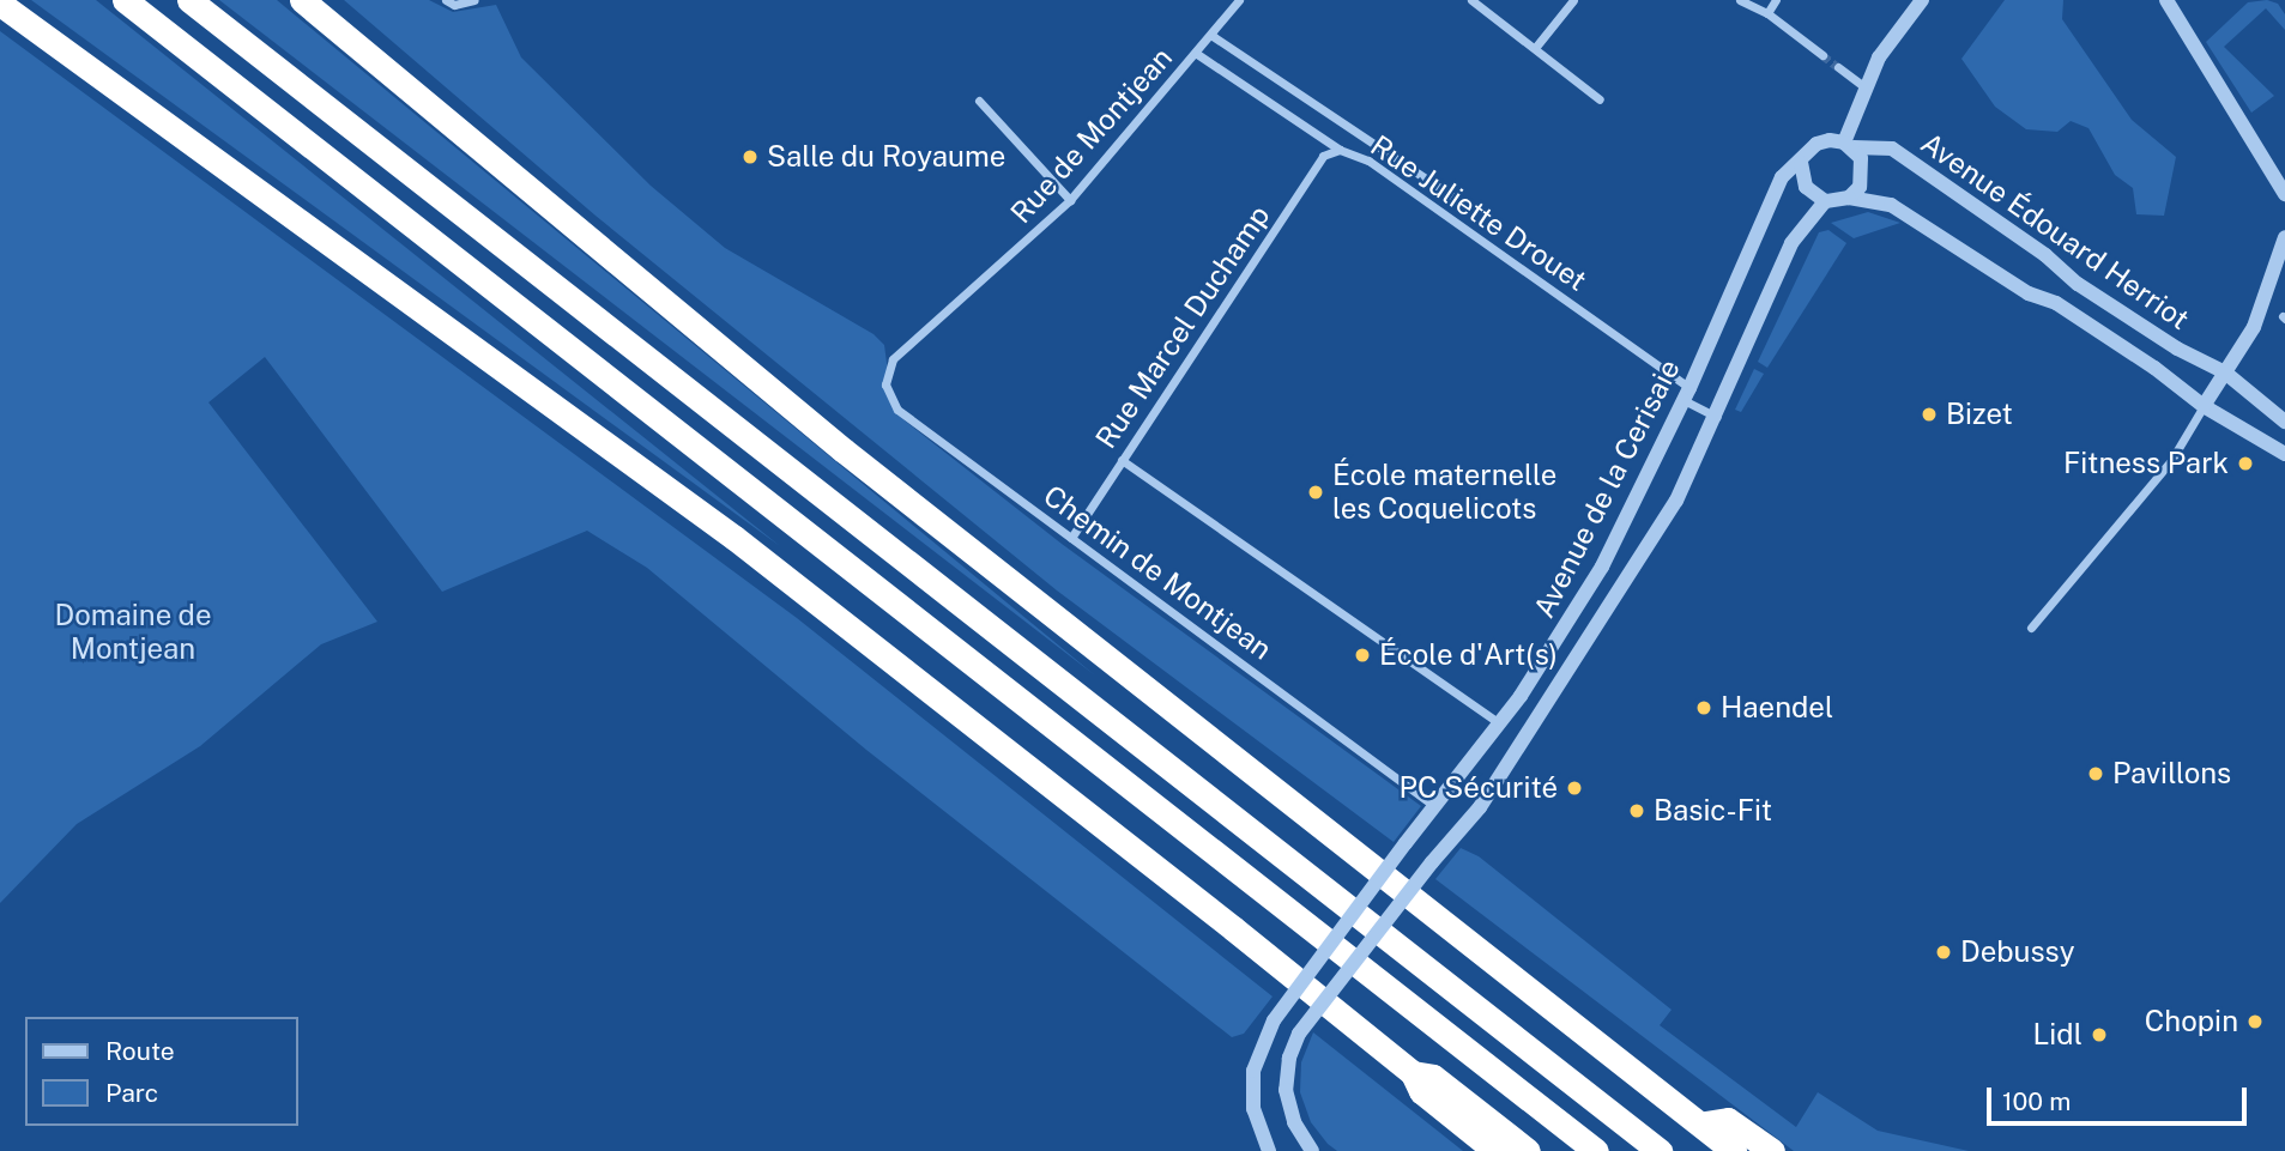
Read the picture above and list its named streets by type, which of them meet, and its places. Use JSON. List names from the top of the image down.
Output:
{
  "streets": {
    "street": [
      "Rue de Montjean",
      "Rue Juliette Drouet",
      "Avenue Édouard Herriot",
      "Rue Marcel Duchamp",
      "Avenue de la Cerisaie",
      "Chemin de Montjean"
    ]
  },
  "crossings": [
    ["Rue de Montjean", "Rue Juliette Drouet"],
    ["Rue de Montjean", "Chemin de Montjean"],
    ["Rue Juliette Drouet", "Rue Marcel Duchamp"],
    ["Rue Juliette Drouet", "Avenue de la Cerisaie"],
    ["Avenue Édouard Herriot", "Avenue de la Cerisaie"],
    ["Rue Marcel Duchamp", "Chemin de Montjean"],
    ["Avenue de la Cerisaie", "Chemin de Montjean"]
  ],
  "parks": ["Domaine de Montjean"],
  "places": [
    "Salle du Royaume",
    "Bizet",
    "Fitness Park",
    "École maternelle les Coquelicots",
    "École d'Art(s)",
    "Haendel",
    "Pavillons",
    "PC Sécurité",
    "Basic-Fit",
    "Debussy",
    "Chopin",
    "Lidl"
  ],
  "legend": ["Route", "Parc"],
  "scale_bar": "100 m"
}
